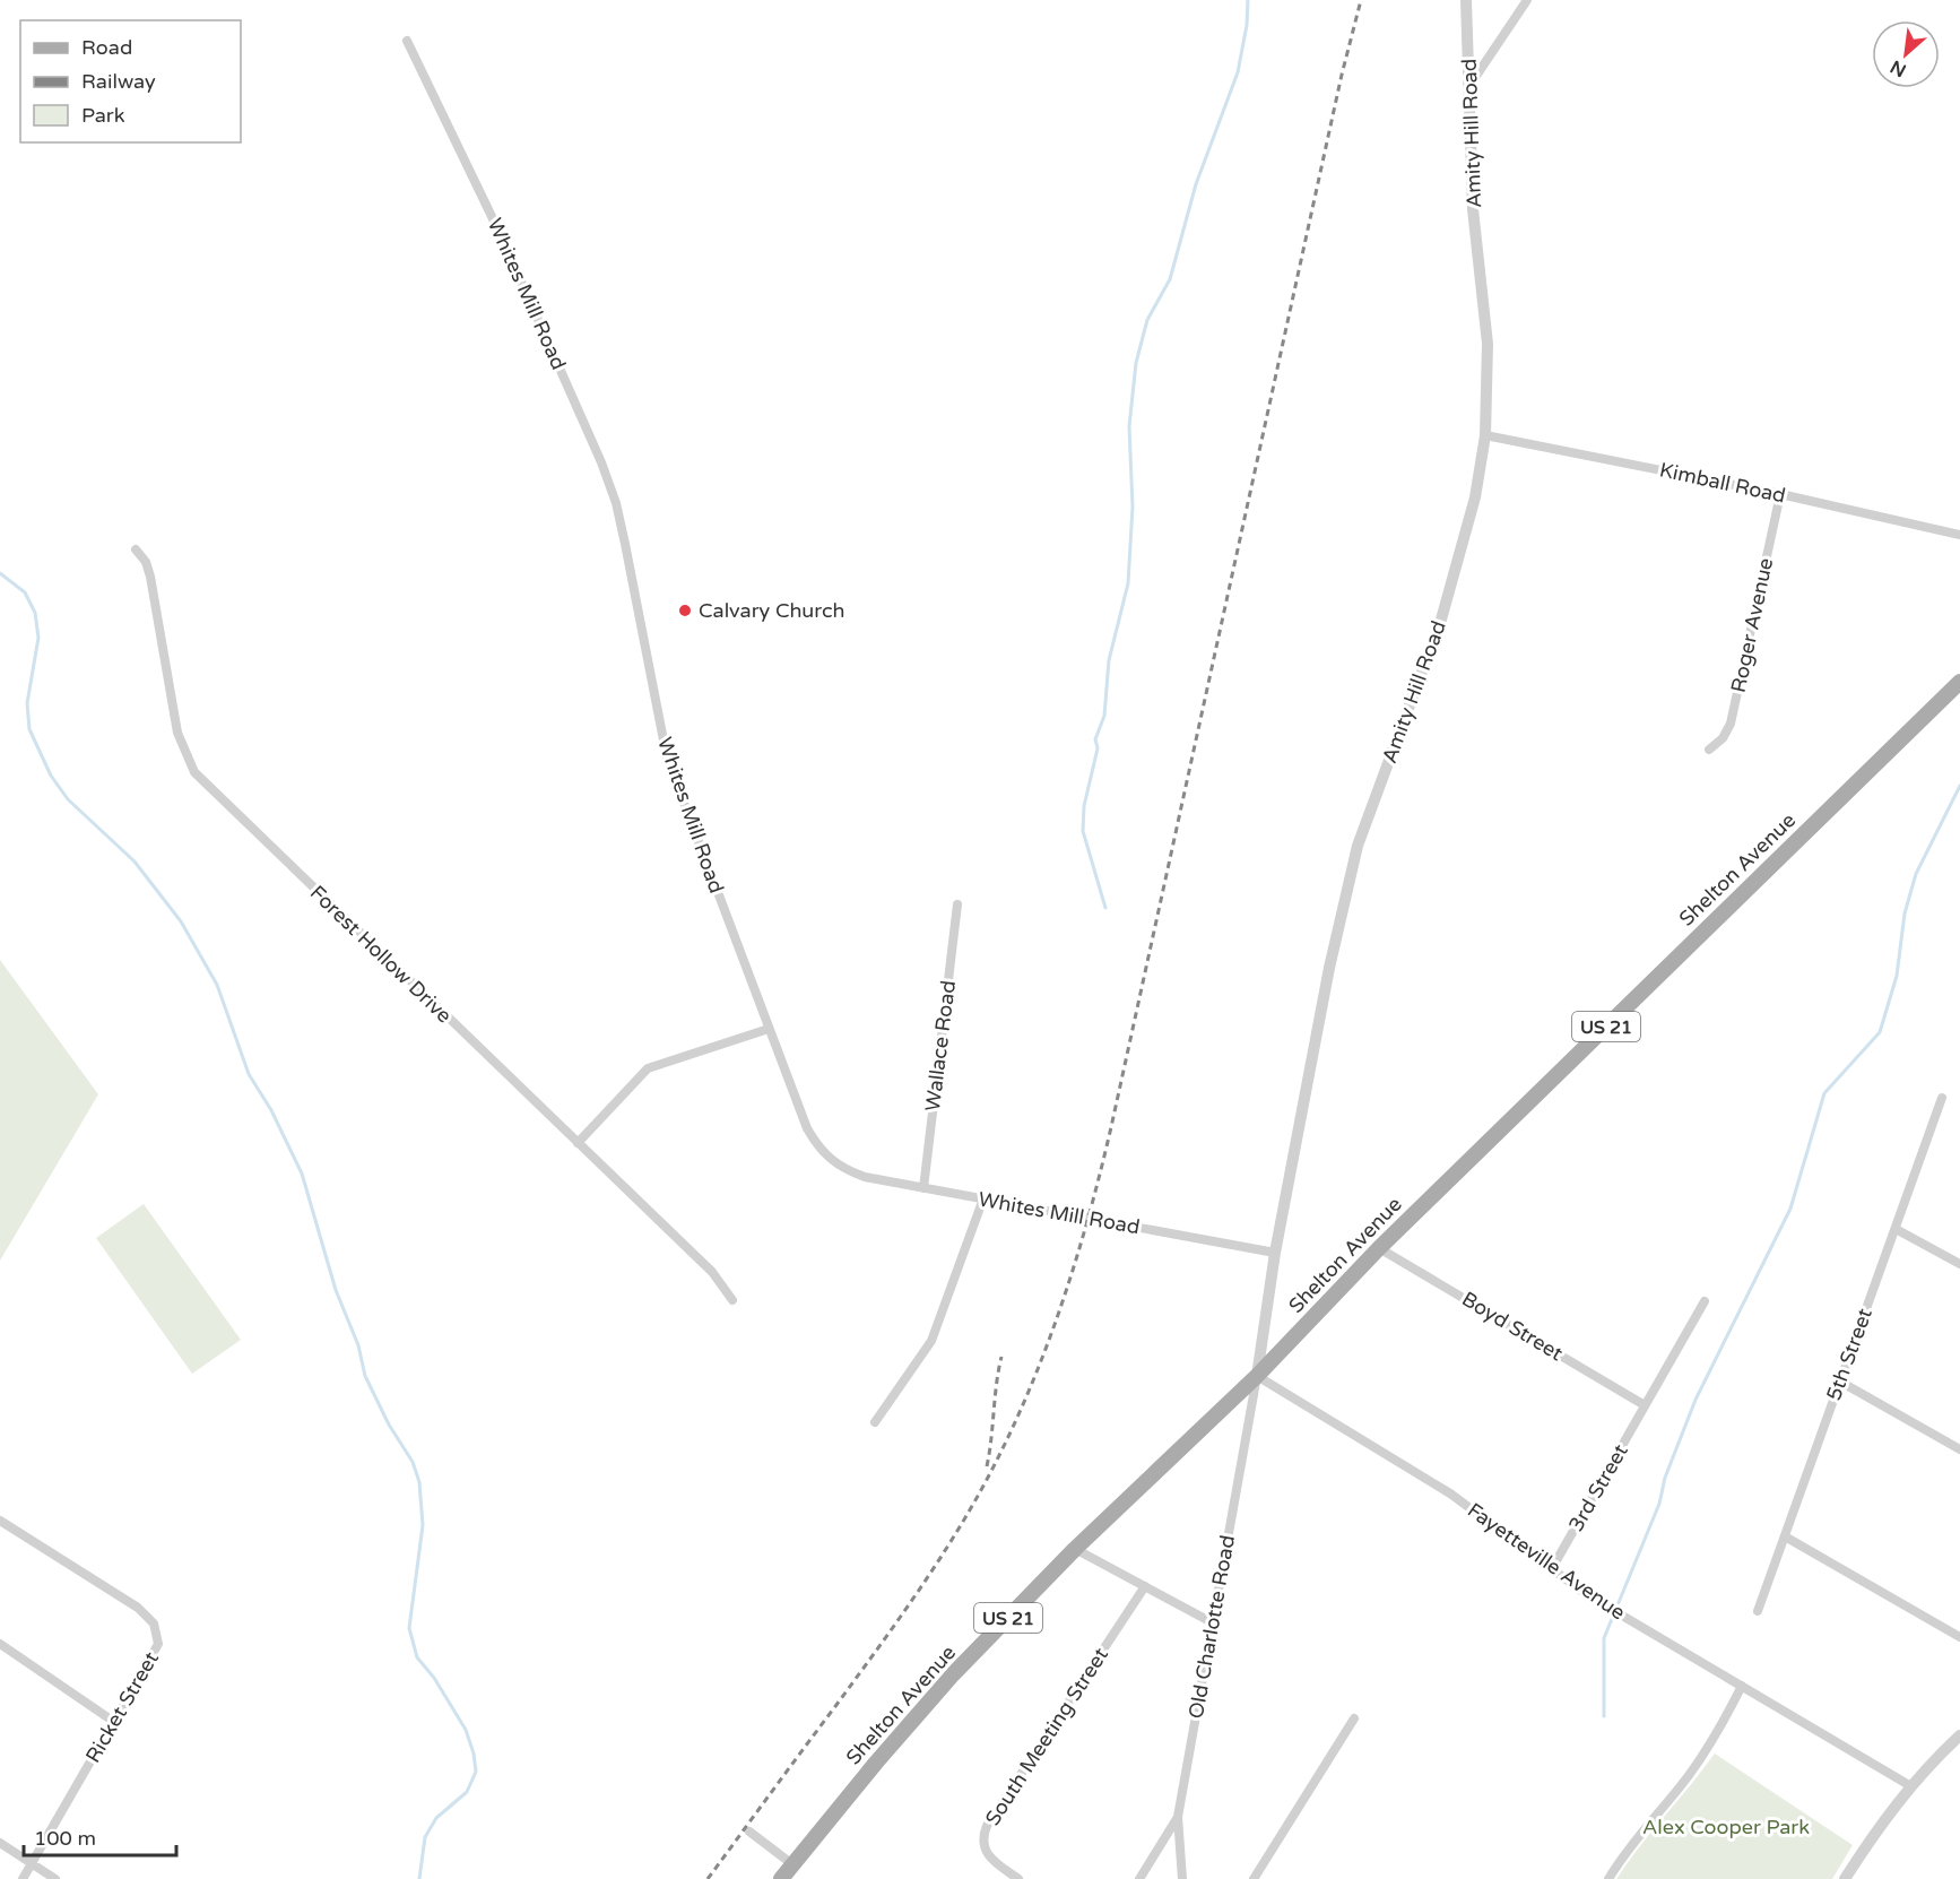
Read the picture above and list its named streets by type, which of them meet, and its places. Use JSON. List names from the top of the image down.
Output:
{
  "streets": {
    "main road": ["Shelton Avenue", "US 21"],
    "street": [
      "Amity Hill Road",
      "Whites Mill Road",
      "Kimball Road",
      "Roger Avenue",
      "Forest Hollow Drive",
      "Wallace Road",
      "Boyd Street",
      "5th Street",
      "3rd Street",
      "Fayetteville Avenue",
      "Old Charlotte Road",
      "Ricket Street",
      "South Meeting Street"
    ]
  },
  "crossings": [
    ["Amity Hill Road", "Whites Mill Road"],
    ["Amity Hill Road", "Kimball Road"],
    ["Amity Hill Road", "Shelton Avenue"],
    ["Amity Hill Road", "Fayetteville Avenue"],
    ["Amity Hill Road", "Old Charlotte Road"],
    ["Whites Mill Road", "Wallace Road"],
    ["Kimball Road", "Roger Avenue"],
    ["Shelton Avenue", "Boyd Street"],
    ["Shelton Avenue", "Fayetteville Avenue"],
    ["Shelton Avenue", "Old Charlotte Road"],
    ["Boyd Street", "3rd Street"],
    ["3rd Street", "Fayetteville Avenue"],
    ["Fayetteville Avenue", "Old Charlotte Road"]
  ],
  "parks": ["Alex Cooper Park"],
  "places": ["Calvary Church"],
  "legend": ["Road", "Railway", "Park"],
  "scale_bar": "100 m",
  "north": "bottom left"
}
